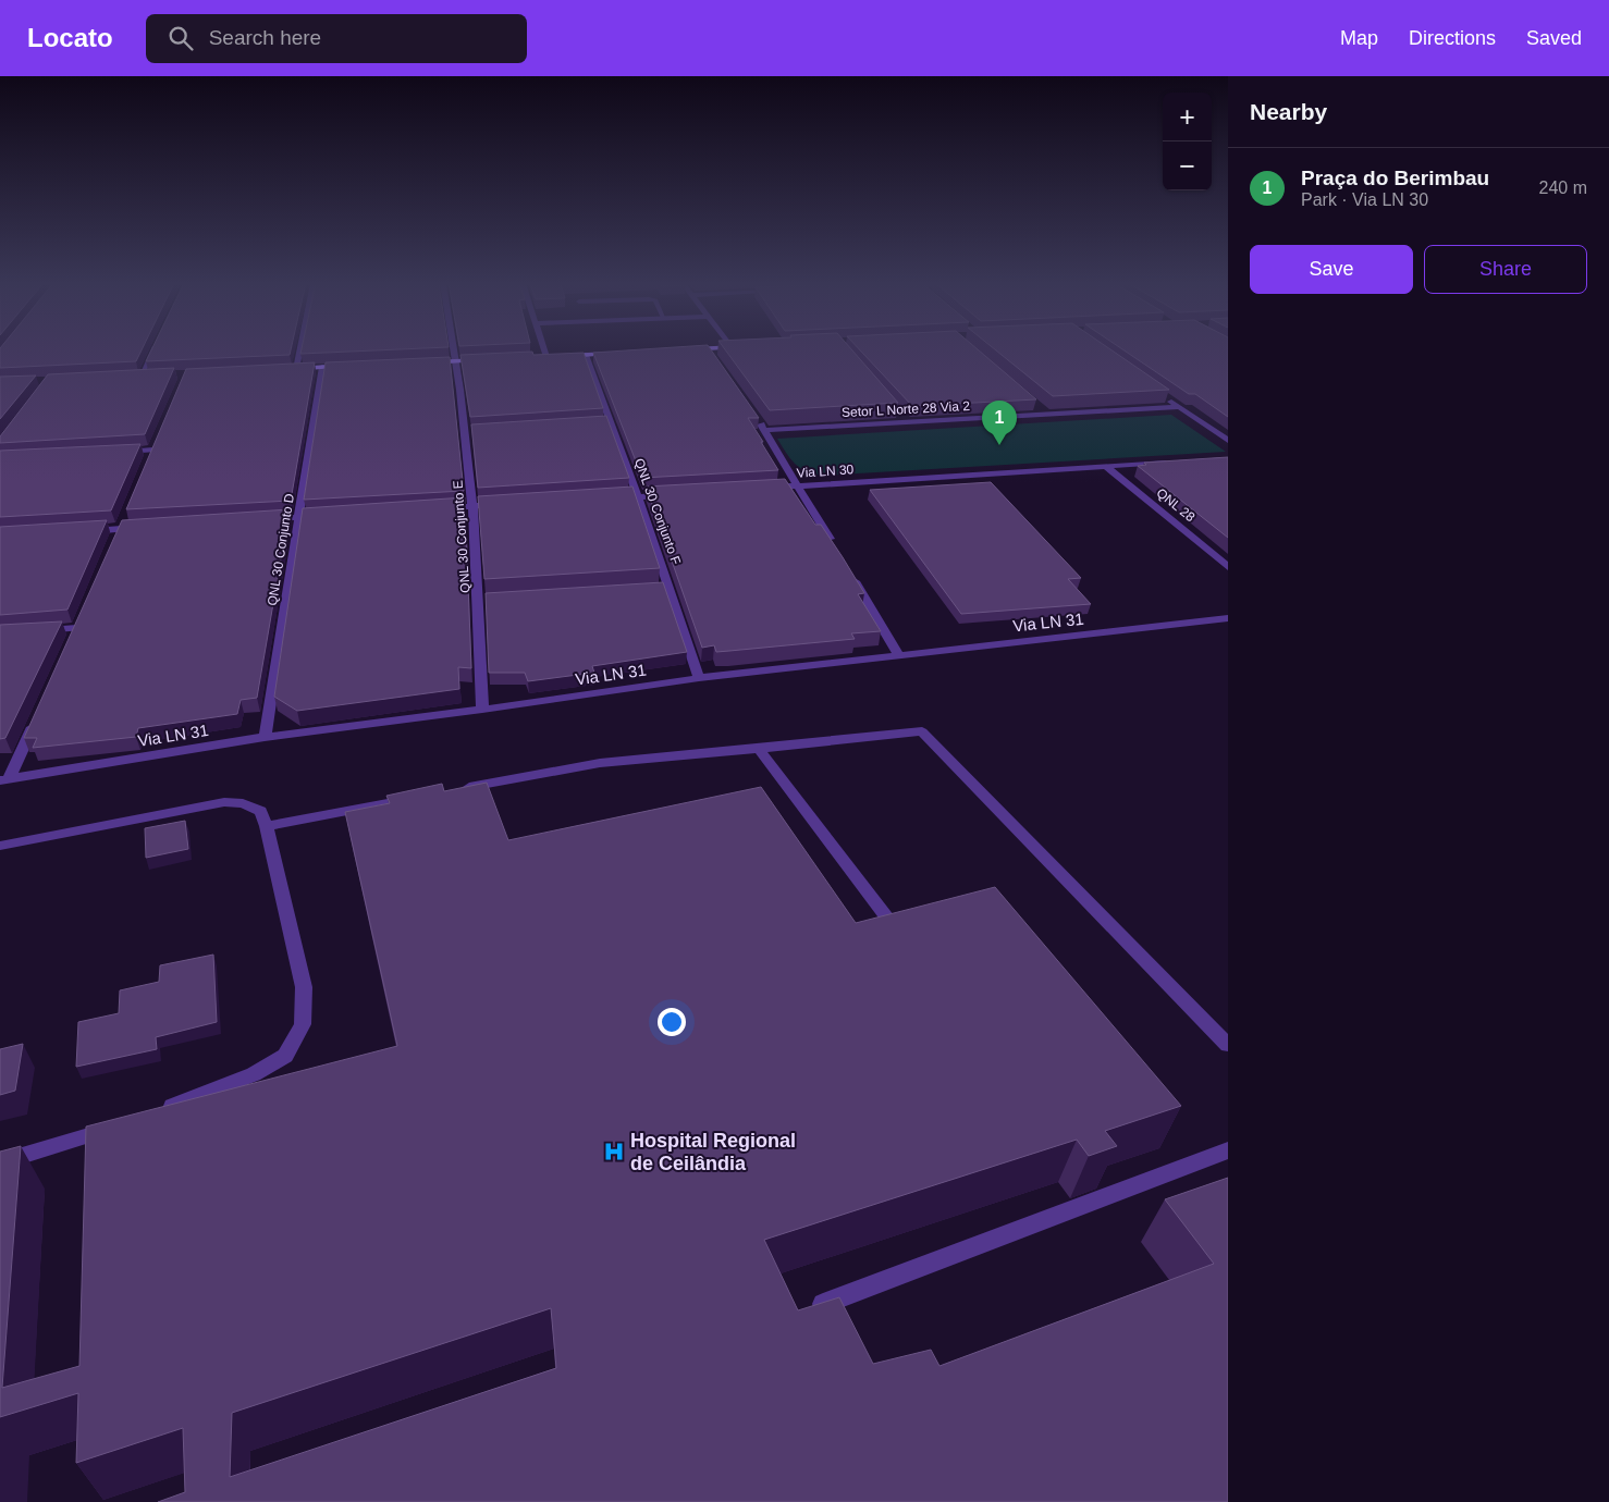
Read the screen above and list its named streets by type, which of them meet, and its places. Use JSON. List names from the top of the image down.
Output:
{
  "streets": {
    "street": [
      "Setor L Norte 28 Via 2",
      "Via LN 30",
      "QNL 28",
      "QNL 30 Conjunto F",
      "QNL 30 Conjunto E",
      "QNL 30 Conjunto D",
      "Via LN 31"
    ]
  },
  "crossings": [
    ["Via LN 30", "QNL 28"],
    ["QNL 30 Conjunto F", "Via LN 31"],
    ["QNL 30 Conjunto E", "Via LN 31"],
    ["QNL 30 Conjunto D", "Via LN 31"]
  ],
  "places": {
    "hospital": ["Hospital Regional de Ceilândia"]
  },
  "page": {
    "header": "Locato",
    "search": "Search here",
    "nav": ["Map", "Directions", "Saved"],
    "heading": "Nearby",
    "map_buttons": ["+", "−"],
    "list": [
      {
        "mark": "1",
        "name": "Praça do Berimbau",
        "note": "Park · Via LN 30",
        "value": "240 m"
      }
    ],
    "buttons": ["Save", "Share"],
    "pins": "1"
  }
}
